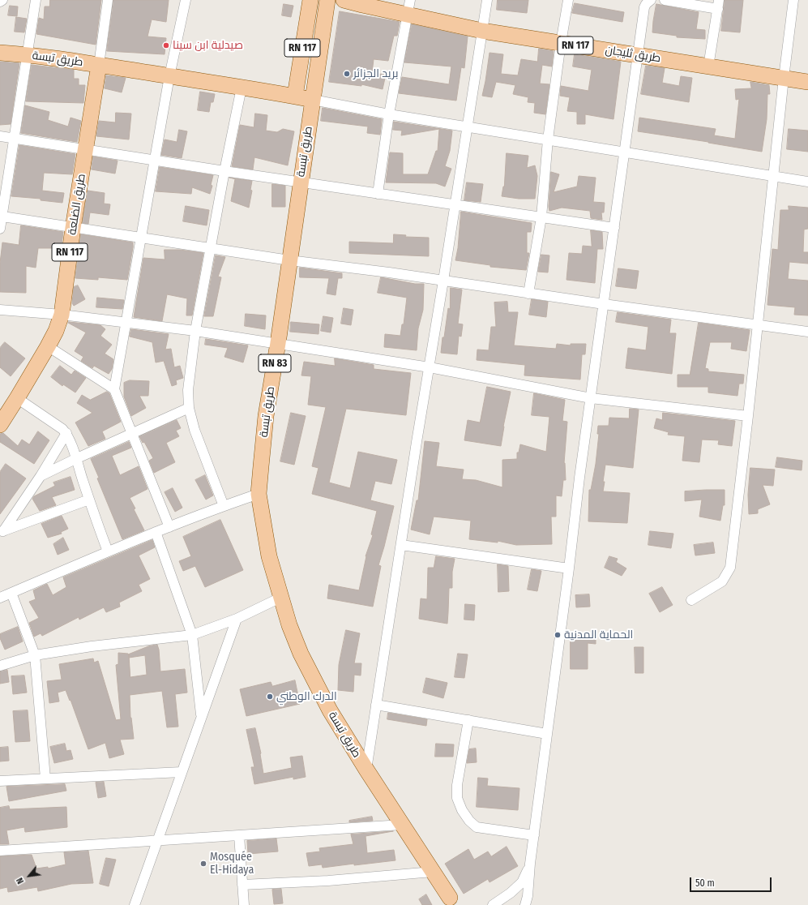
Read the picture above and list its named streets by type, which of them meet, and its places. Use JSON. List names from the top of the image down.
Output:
{
  "streets": {
    "main road": [
      "RN 117",
      "طريق ثليجان",
      "طريق تبسة",
      "طريق الضلعة",
      "RN 83"
    ]
  },
  "crossings": [
    ["RN 117", "طريق تبسة"],
    ["طريق تبسة", "طريق الضلعة"]
  ],
  "places": [
    "صيدلية ابن سينا",
    "بريد الجزائر",
    "الحماية المدنية",
    "الدرك الوطني",
    "Mosquée El-Hidaya"
  ],
  "scale_bar": "50 m",
  "north": "bottom left"
}
